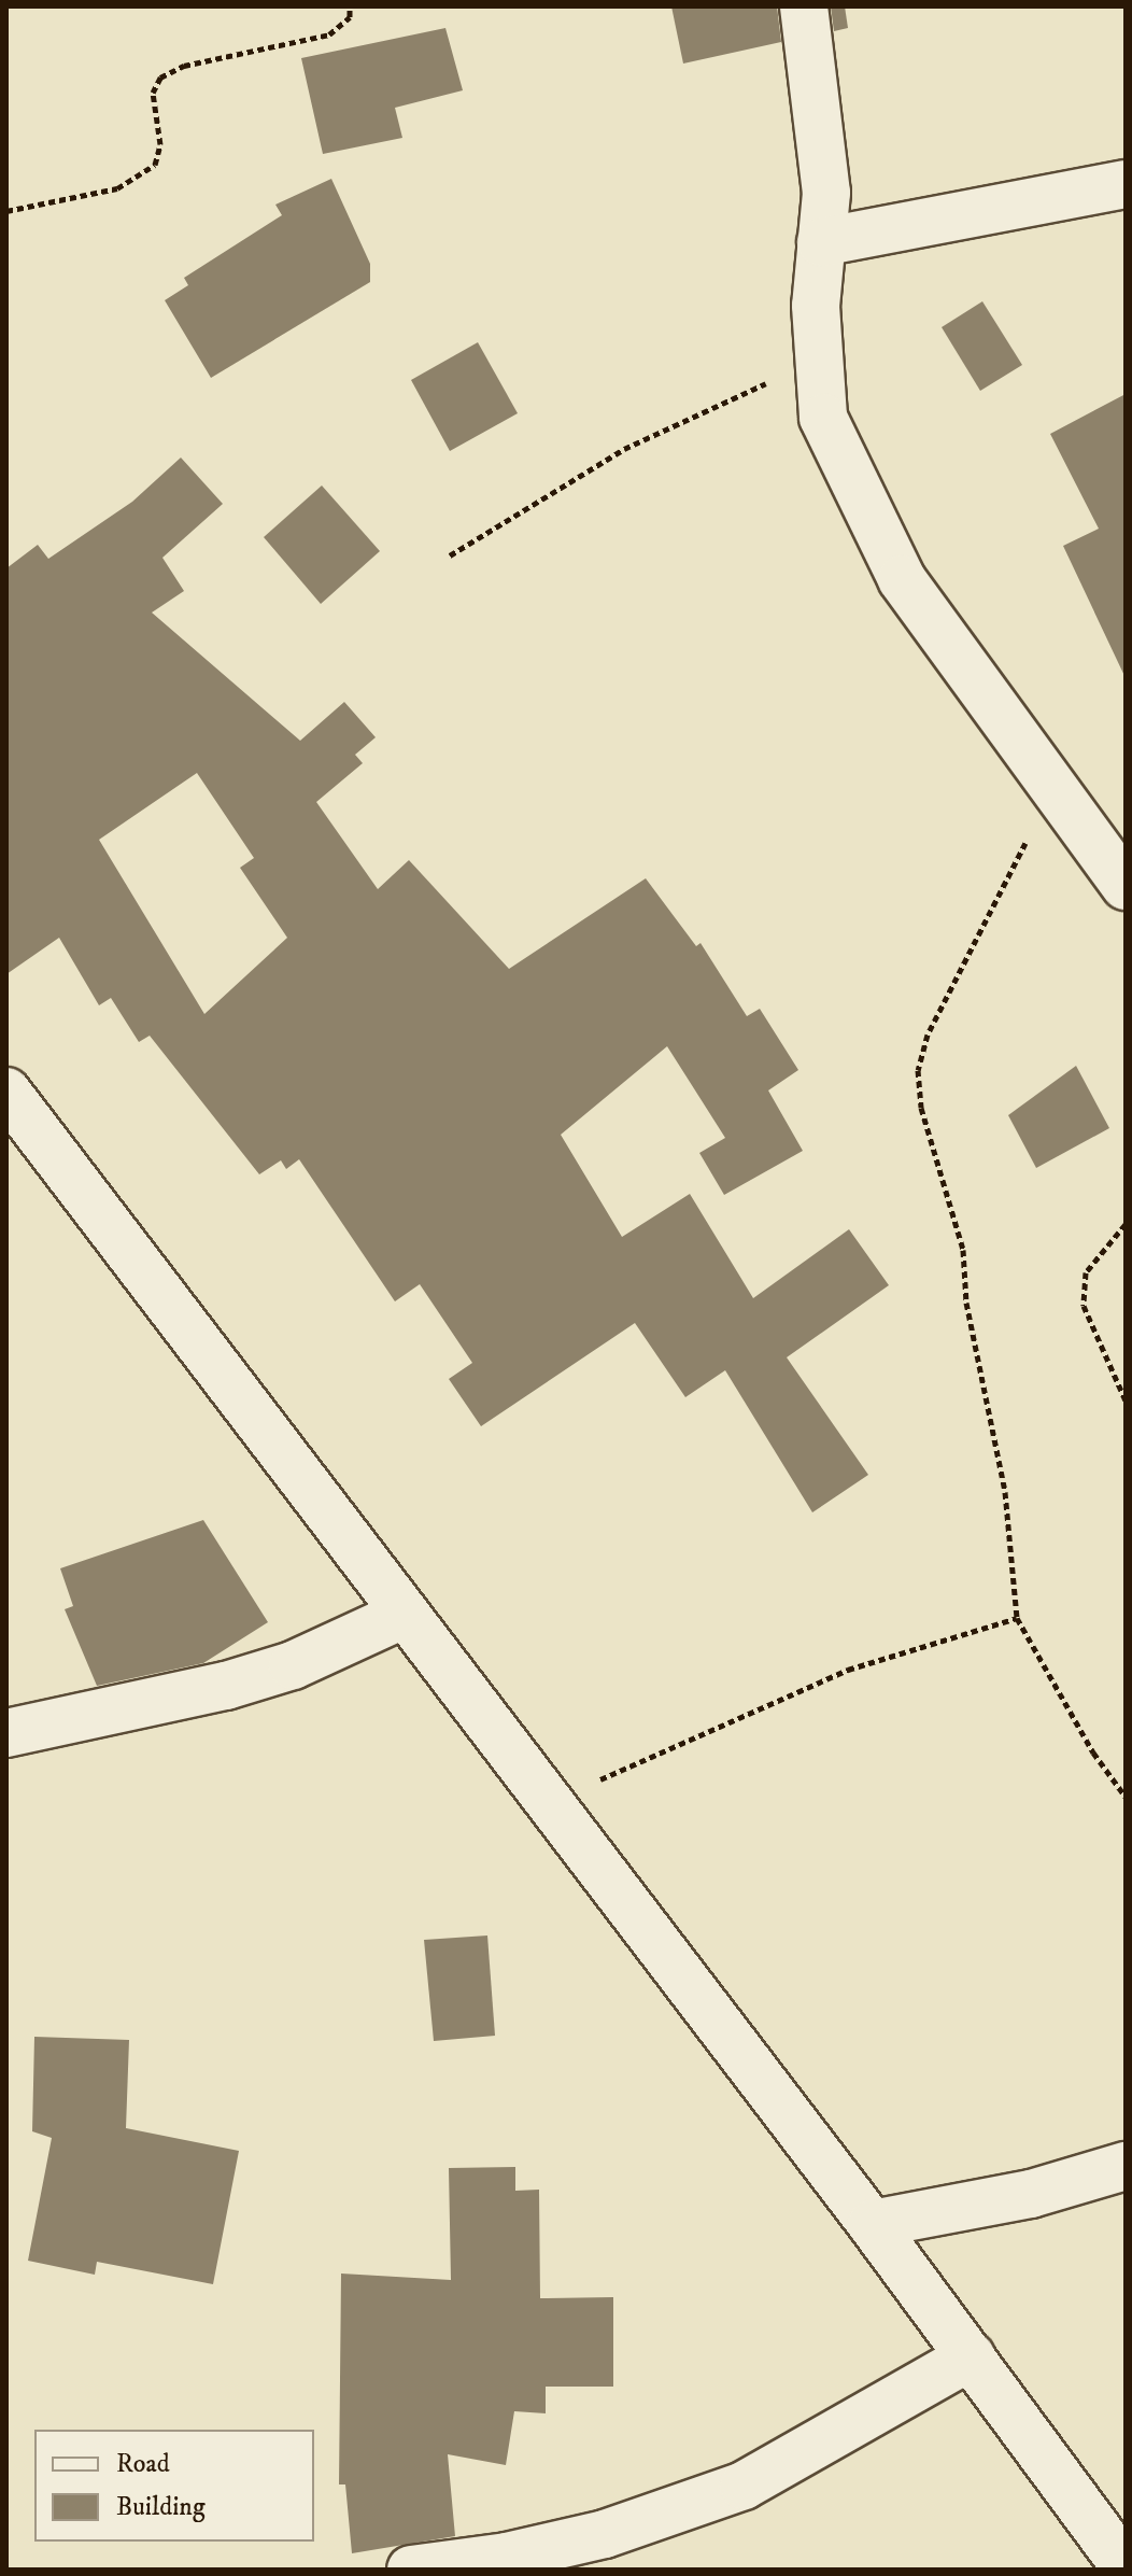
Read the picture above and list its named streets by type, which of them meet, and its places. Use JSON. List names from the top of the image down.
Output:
{
  "legend": ["Road", "Building"]
}
